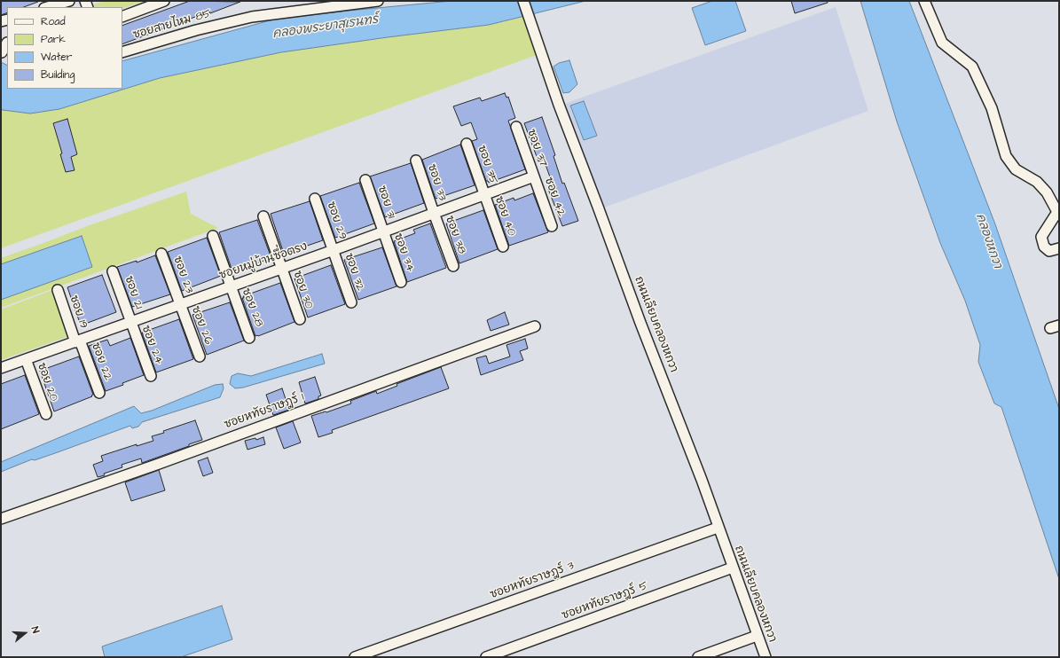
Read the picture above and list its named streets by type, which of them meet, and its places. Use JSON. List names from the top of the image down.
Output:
{
  "streets": {
    "street": [
      "ซอยสายไหม 85",
      "ซอย 37",
      "ซอย 35",
      "ซอย 33",
      "ซอย 42",
      "ซอย 31",
      "ซอย 40",
      "ซอย 29",
      "ซอย 38",
      "ซอย 34",
      "ซอยหมู่บ้านซื่อตรง",
      "ซอย 32",
      "ซอย 23",
      "ซอย 30",
      "ซอย 21",
      "ซอย 28",
      "ซอย 19",
      "ถนนเลียบคลองหกวา",
      "ซอย 26",
      "ซอย 24",
      "ซอย 22",
      "ซอย 20",
      "ซอยหทัยราษฎร์ 1",
      "ซอยหทัยราษฎร์ 3",
      "ซอยหทัยราษฎร์ 5"
    ]
  },
  "crossings": [
    ["ซอย 37", "ซอย 42"],
    ["ซอย 37", "ซอยหมู่บ้านซื่อตรง"],
    ["ซอย 35", "ซอย 40"],
    ["ซอย 35", "ซอยหมู่บ้านซื่อตรง"],
    ["ซอย 33", "ซอย 38"],
    ["ซอย 33", "ซอยหมู่บ้านซื่อตรง"],
    ["ซอย 42", "ซอยหมู่บ้านซื่อตรง"],
    ["ซอย 31", "ซอย 34"],
    ["ซอย 31", "ซอยหมู่บ้านซื่อตรง"],
    ["ซอย 40", "ซอยหมู่บ้านซื่อตรง"],
    ["ซอย 29", "ซอยหมู่บ้านซื่อตรง"],
    ["ซอย 29", "ซอย 32"],
    ["ซอย 38", "ซอยหมู่บ้านซื่อตรง"],
    ["ซอย 34", "ซอยหมู่บ้านซื่อตรง"],
    ["ซอยหมู่บ้านซื่อตรง", "ซอย 32"],
    ["ซอยหมู่บ้านซื่อตรง", "ซอย 23"],
    ["ซอยหมู่บ้านซื่อตรง", "ซอย 30"],
    ["ซอยหมู่บ้านซื่อตรง", "ซอย 21"],
    ["ซอยหมู่บ้านซื่อตรง", "ซอย 28"],
    ["ซอยหมู่บ้านซื่อตรง", "ซอย 19"],
    ["ซอยหมู่บ้านซื่อตรง", "ซอย 26"],
    ["ซอยหมู่บ้านซื่อตรง", "ซอย 24"],
    ["ซอยหมู่บ้านซื่อตรง", "ซอย 22"],
    ["ซอยหมู่บ้านซื่อตรง", "ซอย 20"],
    ["ซอย 23", "ซอย 26"],
    ["ซอย 21", "ซอย 24"],
    ["ซอย 19", "ซอย 22"],
    ["ถนนเลียบคลองหกวา", "ซอยหทัยราษฎร์ 3"],
    ["ถนนเลียบคลองหกวา", "ซอยหทัยราษฎร์ 5"]
  ],
  "water": ["คลองพระยาสุเรนทร์", "คลองหกวา"],
  "legend": [
    "Road",
    "Park",
    "Water",
    "Building"
  ],
  "north": "right"
}
